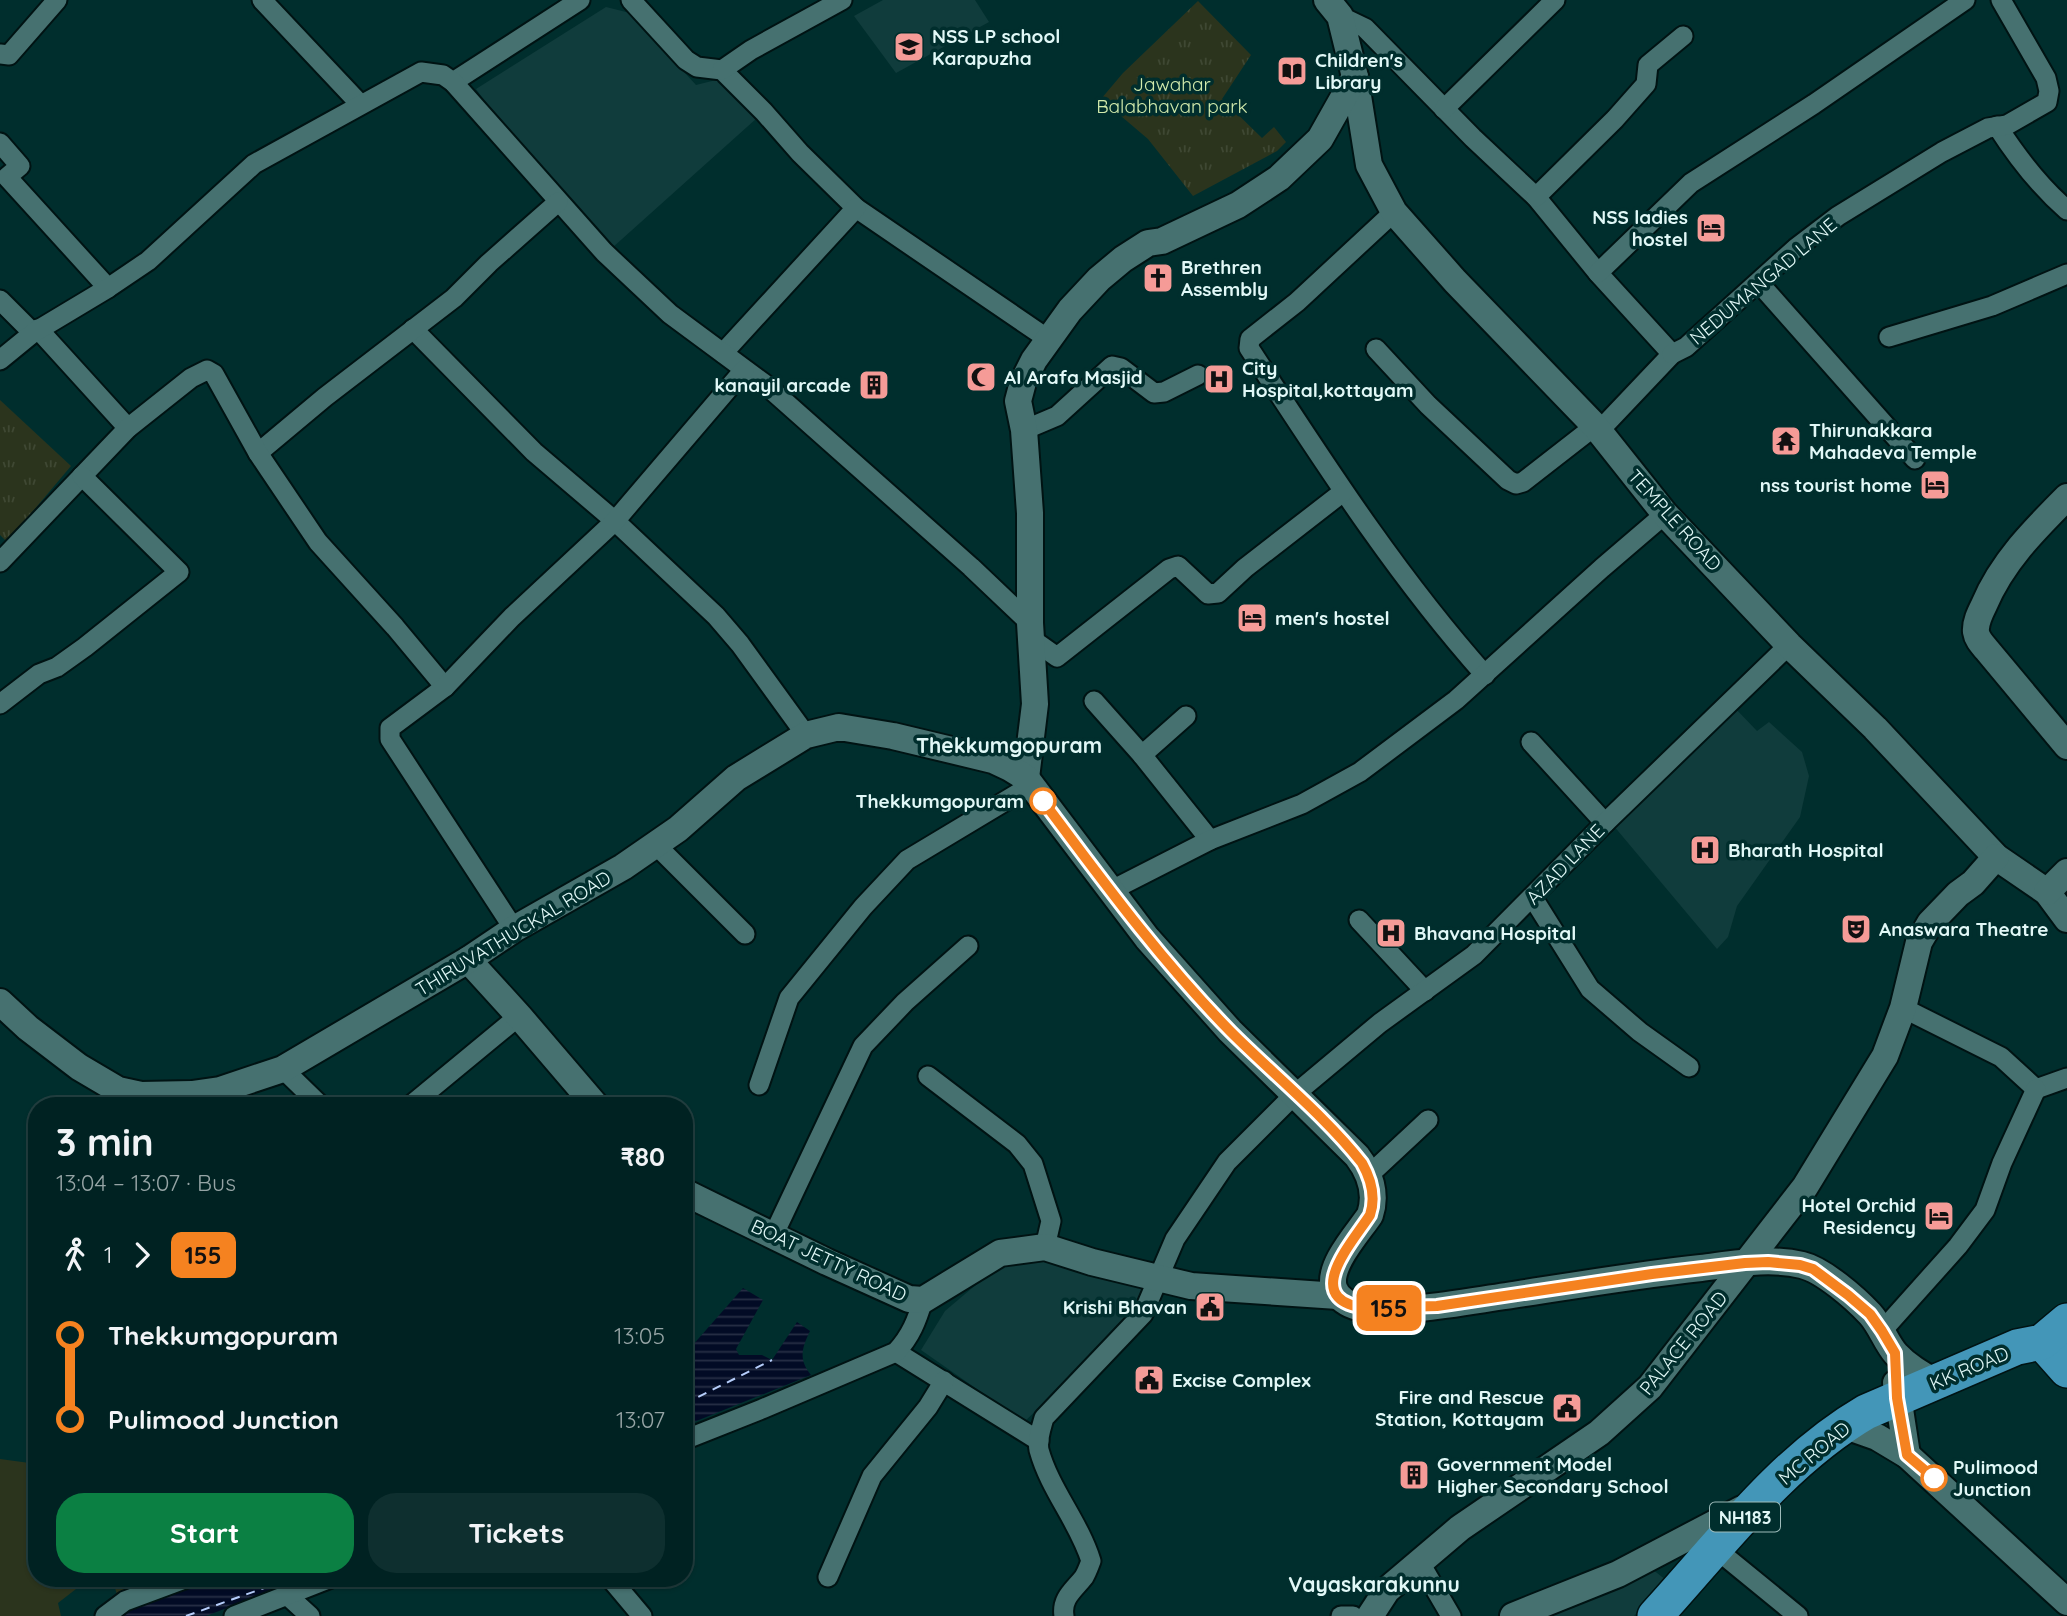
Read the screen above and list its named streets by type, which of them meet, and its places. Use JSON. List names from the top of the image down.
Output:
{
  "streets": {
    "highway": ["KK ROAD", "MC ROAD", "NH183"],
    "main road": [
      "TEMPLE ROAD",
      "THIRUVATHUCKAL ROAD",
      "BOAT JETTY ROAD",
      "PALACE ROAD"
    ],
    "street": ["NEDUMANGAD LANE", "AZAD LANE"]
  },
  "crossings": [
    ["NEDUMANGAD LANE", "TEMPLE ROAD"],
    ["TEMPLE ROAD", "AZAD LANE"],
    ["TEMPLE ROAD", "PALACE ROAD"],
    ["AZAD LANE", "BOAT JETTY ROAD"],
    ["BOAT JETTY ROAD", "PALACE ROAD"],
    ["BOAT JETTY ROAD", "KK ROAD"],
    ["KK ROAD", "MC ROAD"]
  ],
  "districts": ["Thekkumgopuram", "Vayaskarakunnu"],
  "parks": ["Jawahar Balabhavan park"],
  "places": {
    "school or university": ["NSS LP school Karapuzha"],
    "library": ["Children's Library"],
    "hotel": [
      "NSS ladies hostel",
      "nss tourist home",
      "men's hostel",
      "Hotel Orchid Residency"
    ],
    "church": ["Brethren Assembly"],
    "mosque": ["AI Arafa Masjid"],
    "hospital": ["City Hospital,kottayam", "Bharath Hospital", "Bhavana Hospital"],
    "building": ["kanayil arcade", "Government Model Higher Secondary School"],
    "temple": ["Thirunakkara Mahadeva Temple"],
    "other": ["Thekkumgopuram", "Pulimood Junction"],
    "theatre": ["Anaswara Theatre"],
    "public building": ["Krishi Bhavan", "Excise Complex", "Fire and Rescue Station, Kottayam"]
  },
  "lines": ["bus line 155"],
  "page": {
    "on_map": "155",
    "heading": ["3 min", "13:04 – 13:07 · Bus", "₹80"],
    "legs": ["1", "155"],
    "list": [
      {
        "name": "Thekkumgopuram",
        "value": "13:05"
      },
      {
        "name": "Pulimood Junction",
        "value": "13:07"
      }
    ],
    "buttons": ["Start", "Tickets"]
  }
}
